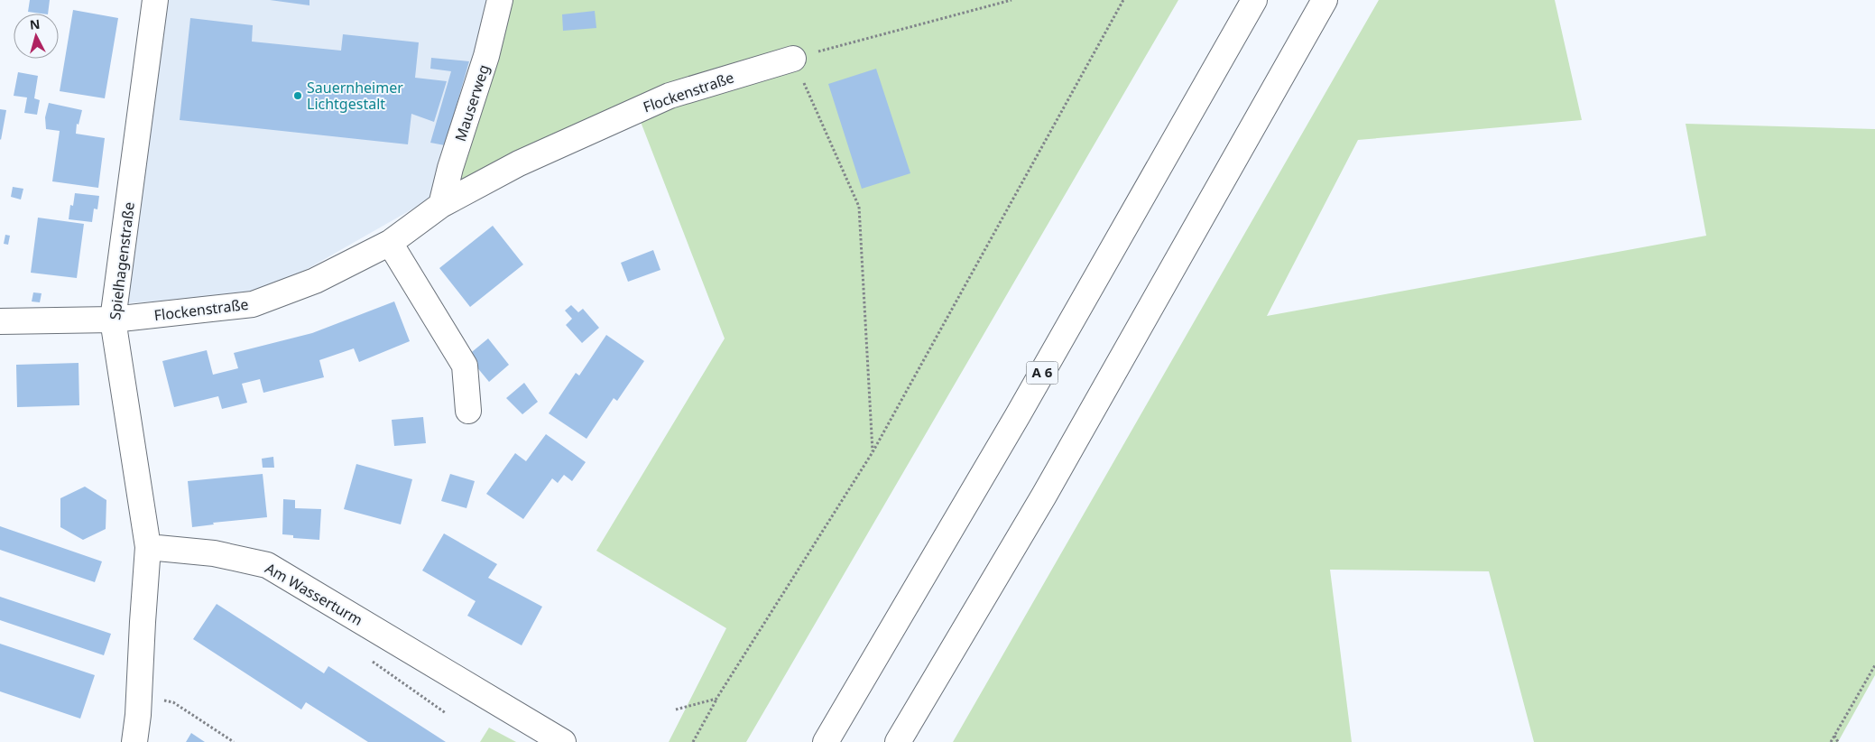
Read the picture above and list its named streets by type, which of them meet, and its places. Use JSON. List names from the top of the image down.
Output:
{
  "streets": {
    "main road": [
      "Flockenstraße",
      "Mauserweg",
      "Spielhagenstraße",
      "A 6",
      "Am Wasserturm"
    ]
  },
  "crossings": [
    ["Flockenstraße", "Mauserweg"],
    ["Flockenstraße", "Spielhagenstraße"],
    ["Spielhagenstraße", "Am Wasserturm"]
  ],
  "places": ["Sauernheimer Lichtgestalt"],
  "north": "top"
}
